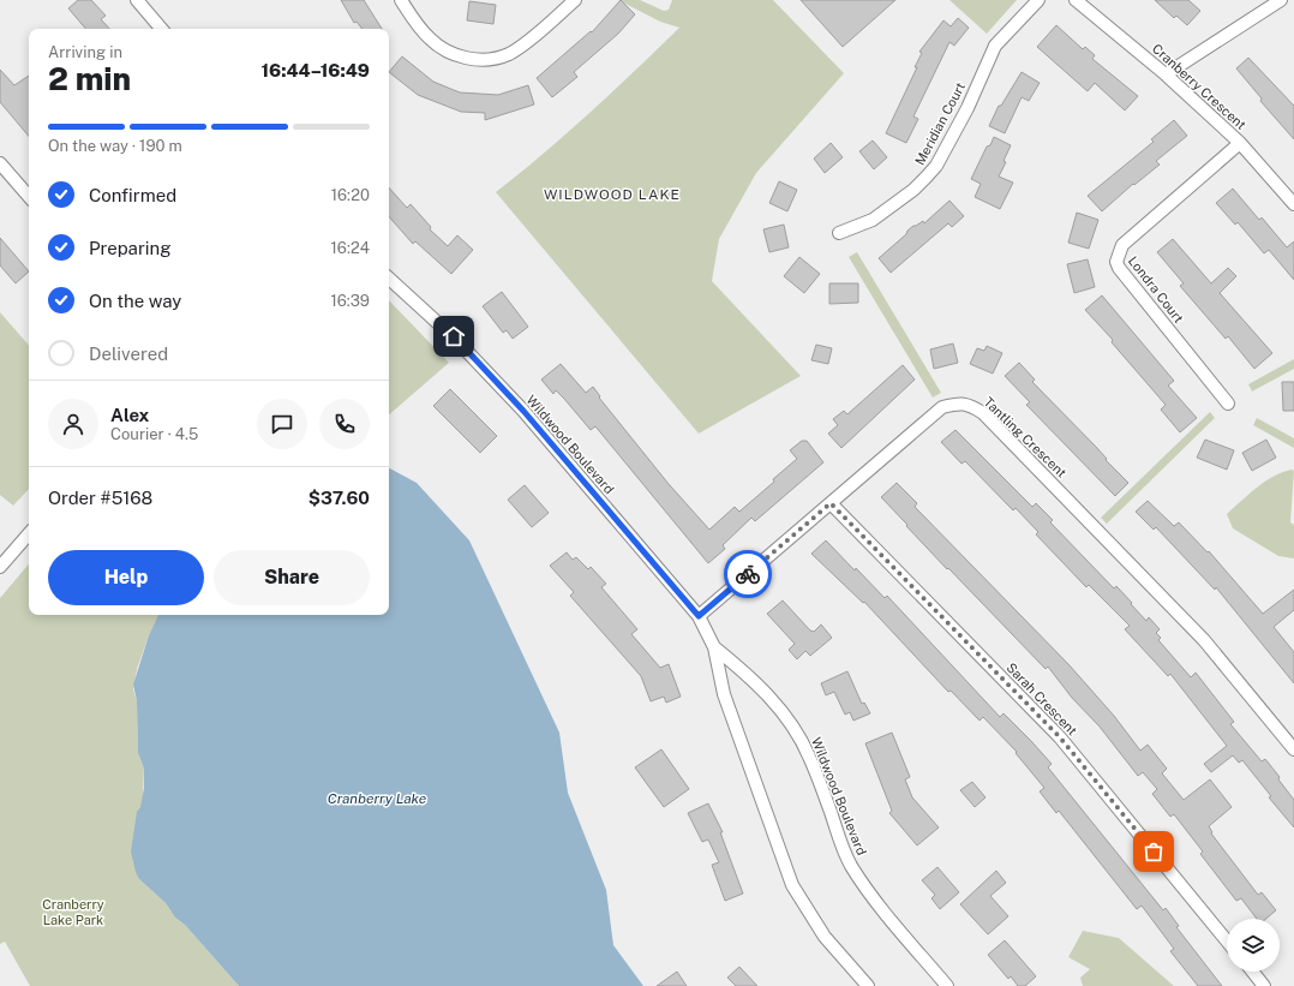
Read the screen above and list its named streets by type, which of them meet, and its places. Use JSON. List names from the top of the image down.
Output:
{
  "streets": {
    "street": [
      "Cranberry Crescent",
      "Meridian Court",
      "Londra Court",
      "Tantling Crescent",
      "Wildwood Boulevard",
      "Sarah Crescent"
    ]
  },
  "crossings": [
    ["Cranberry Crescent", "Londra Court"],
    ["Tantling Crescent", "Wildwood Boulevard"],
    ["Tantling Crescent", "Sarah Crescent"]
  ],
  "districts": ["WILDWOOD LAKE"],
  "water": ["Cranberry Lake"],
  "parks": ["Cranberry Lake Park"],
  "page": {
    "heading": ["2 min", "Arriving in", "16:44–16:49"],
    "panel": [
      "Alex",
      "Courier · 4.5",
      "Order #5168",
      "$37.60"
    ],
    "bar": "On the way · 190 m",
    "list": [
      ["Confirmed", "16:20"],
      ["Preparing", "16:24"],
      ["On the way", "16:39"],
      "Delivered"
    ],
    "buttons": ["Help", "Share"]
  }
}
